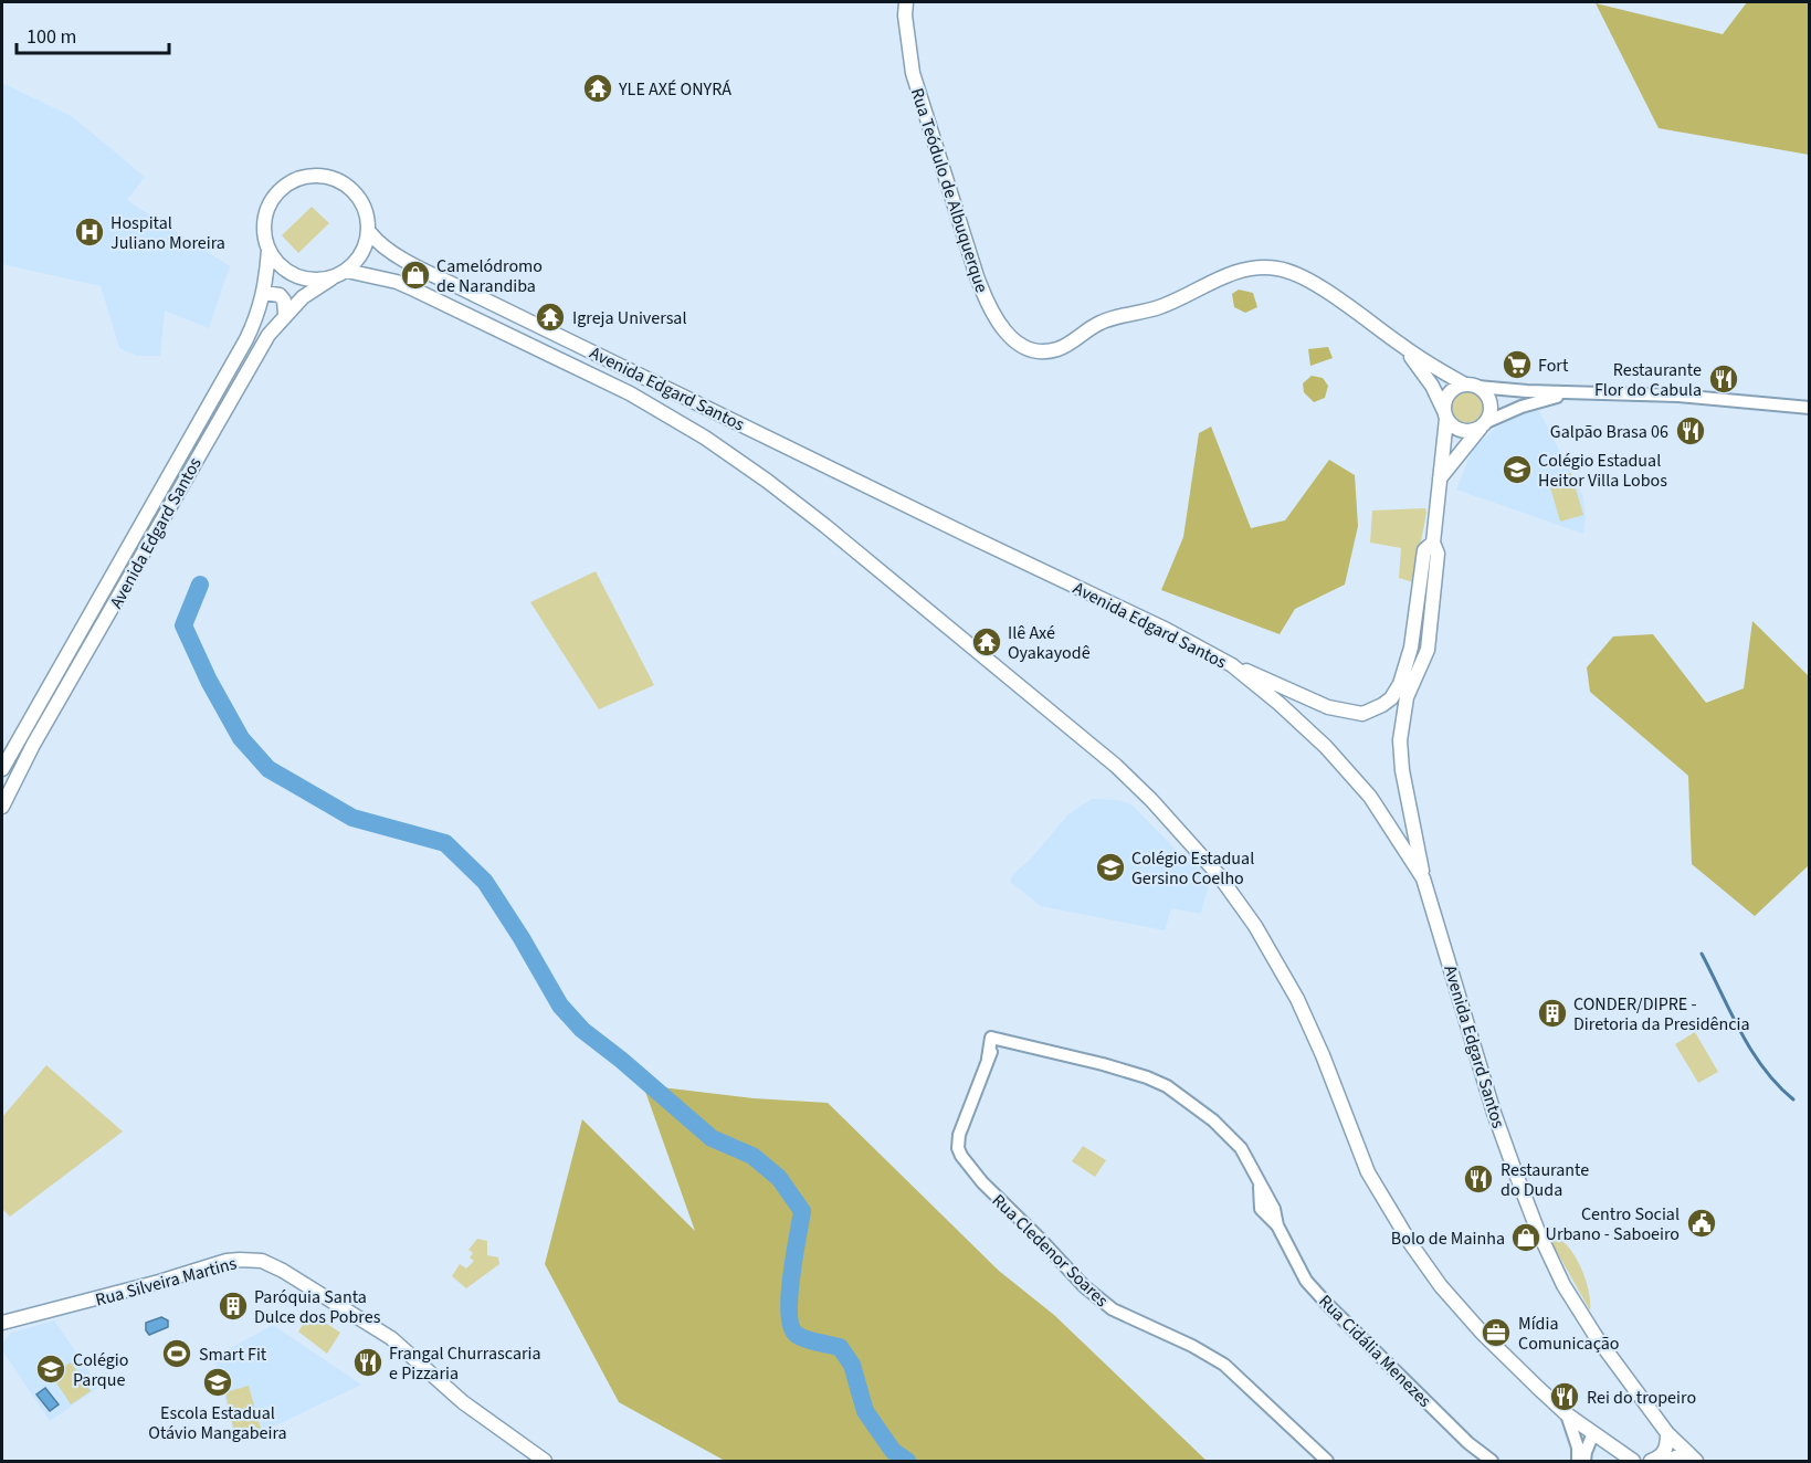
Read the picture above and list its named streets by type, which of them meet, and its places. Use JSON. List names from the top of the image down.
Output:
{
  "streets": {
    "main road": ["Rua Teódulo de Albuquerque", "Avenida Edgard Santos", "Rua Silveira Martins"],
    "street": ["Rua Cledenor Soares", "Rua Cidália Menezes"]
  },
  "crossings": [
    ["Rua Cledenor Soares", "Rua Cidália Menezes"]
  ],
  "places": {
    "temple": ["YLE AXÉ ONYRÁ", "Igreja Universal", "Ilê Axé Oyakayodê"],
    "hospital": ["Hospital Juliano Moreira"],
    "shop": ["Camelódromo de Narandiba", "Bolo de Mainha"],
    "supermarket": ["Fort"],
    "restaurant": [
      "Restaurante Flor do Cabula",
      "Galpão Brasa 06",
      "Restaurante do Duda",
      "Frangal Churrascaria e Pizzaria",
      "Rei do tropeiro"
    ],
    "school or university": [
      "Colégio Estadual Heitor Villa Lobos",
      "Colégio Estadual Gersino Coelho",
      "Colégio Parque",
      "Escola Estadual Otávio Mangabeira"
    ],
    "building": ["CONDER/DIPRE - Diretoria da Presidência", "Paróquia Santa Dulce dos Pobres"],
    "public building": ["Centro Social Urbano - Saboeiro"],
    "office": ["Mídia Comunicação"],
    "sports": ["Smart Fit"]
  },
  "scale_bar": "100 m"
}
